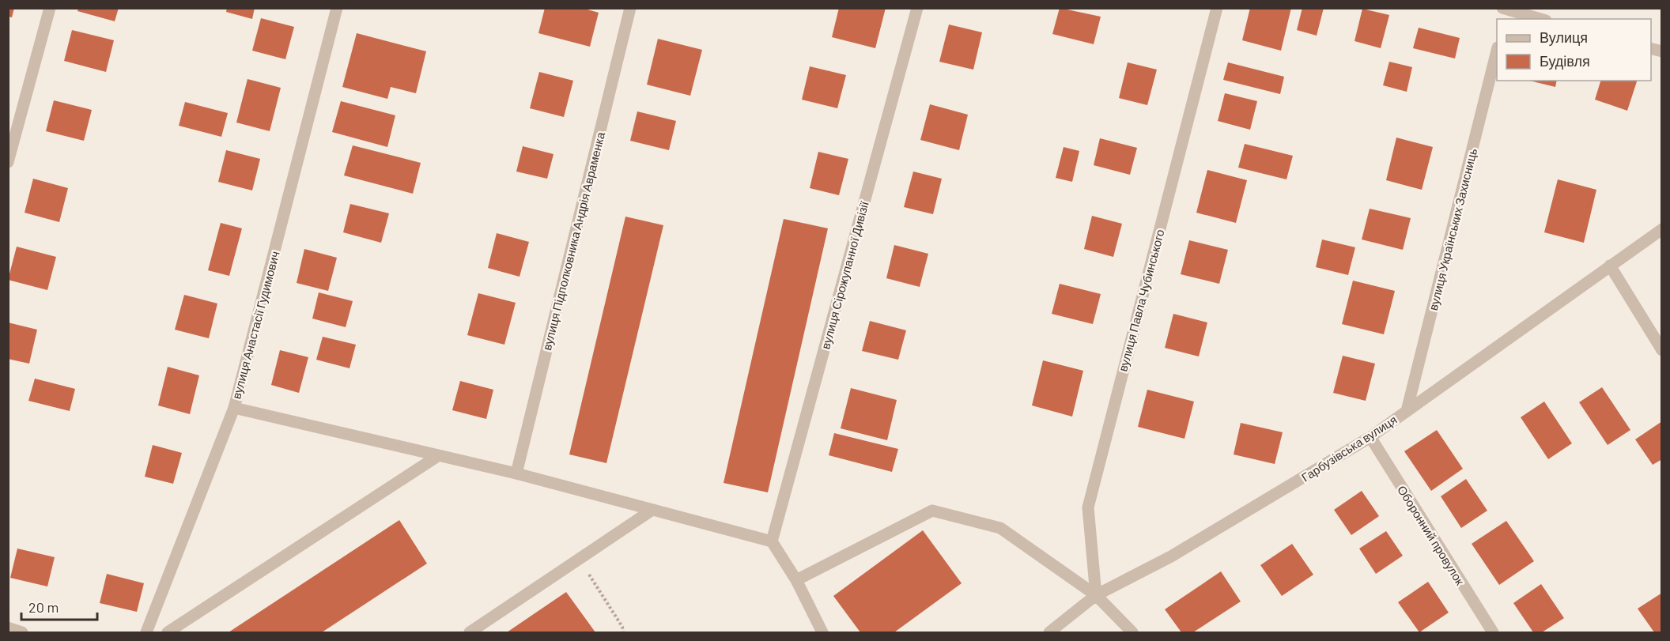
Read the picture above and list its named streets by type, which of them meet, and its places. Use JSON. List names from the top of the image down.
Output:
{
  "streets": {
    "street": [
      "вулиця Українських Захисниць",
      "вулиця Підполковника Андрія Авраменка",
      "вулиця Сірожупанної Дивізії",
      "вулиця Павла Чубинського",
      "вулиця Анастасії Гудимович",
      "Гарбузівська вулиця",
      "Оборонний провулок"
    ]
  },
  "crossings": [
    ["вулиця Українських Захисниць", "Гарбузівська вулиця"],
    ["вулиця Павла Чубинського", "Гарбузівська вулиця"],
    ["Гарбузівська вулиця", "Оборонний провулок"]
  ],
  "legend": ["Вулиця", "Будівля"],
  "scale_bar": "20 m"
}
